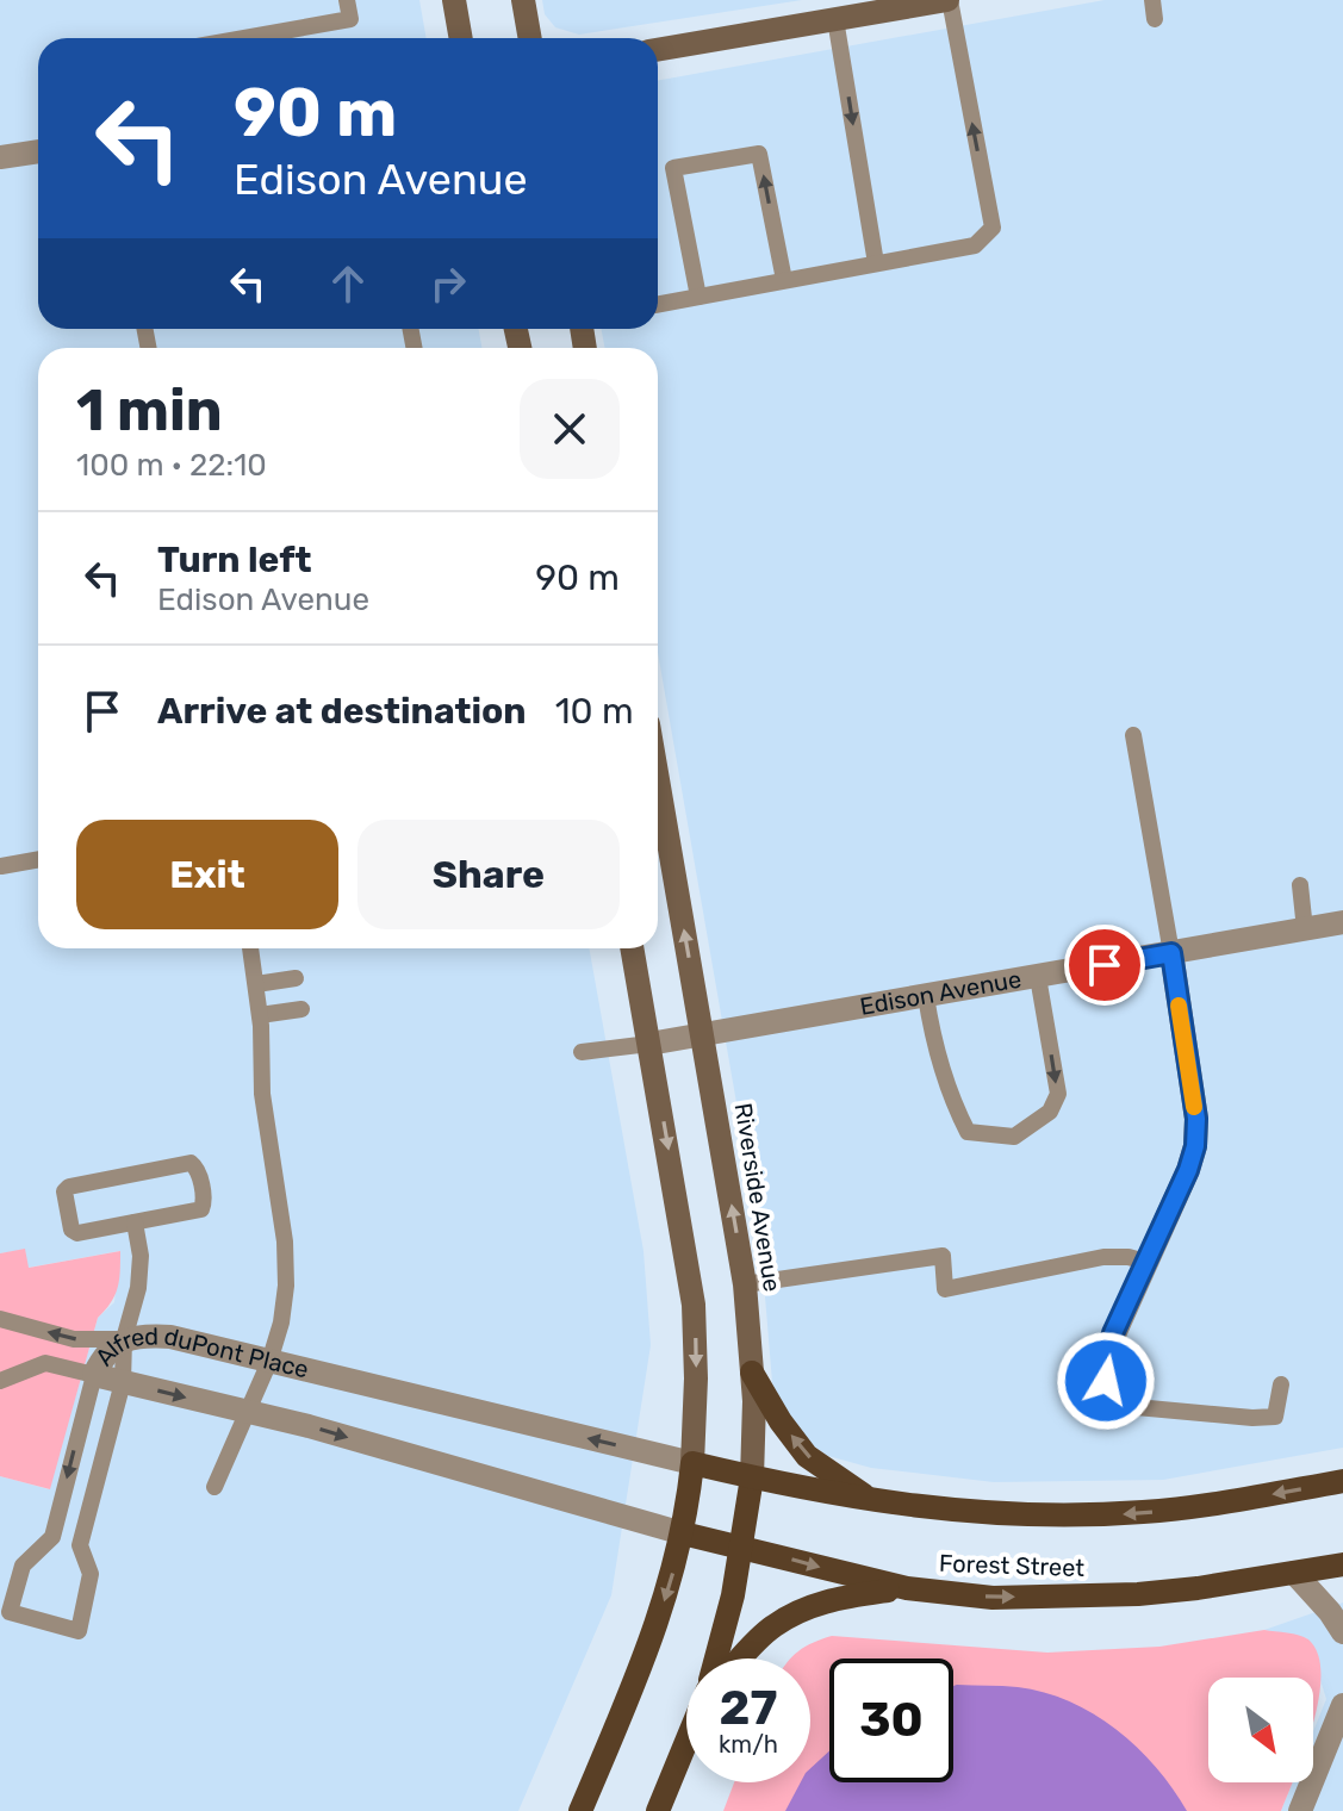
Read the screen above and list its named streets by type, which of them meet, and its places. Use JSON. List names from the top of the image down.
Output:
{
  "streets": {
    "main road": ["Riverside Avenue", "Forest Street"],
    "street": ["Edison Avenue", "Alfred duPont Place"]
  },
  "crossings": [
    ["Edison Avenue", "Riverside Avenue"],
    ["Riverside Avenue", "Forest Street"],
    ["Alfred duPont Place", "Forest Street"]
  ],
  "north": "bottom right",
  "page": {
    "turn": ["90 m", "Edison Avenue"],
    "heading": ["1 min", "100 m · 22:10"],
    "list": [
      {
        "name": "Turn left",
        "note": "Edison Avenue",
        "value": "90 m"
      },
      {
        "name": "Arrive at destination",
        "value": "10 m"
      }
    ],
    "buttons": ["Exit", "Share"],
    "speed": "27 km/h",
    "limit": "30"
  }
}
